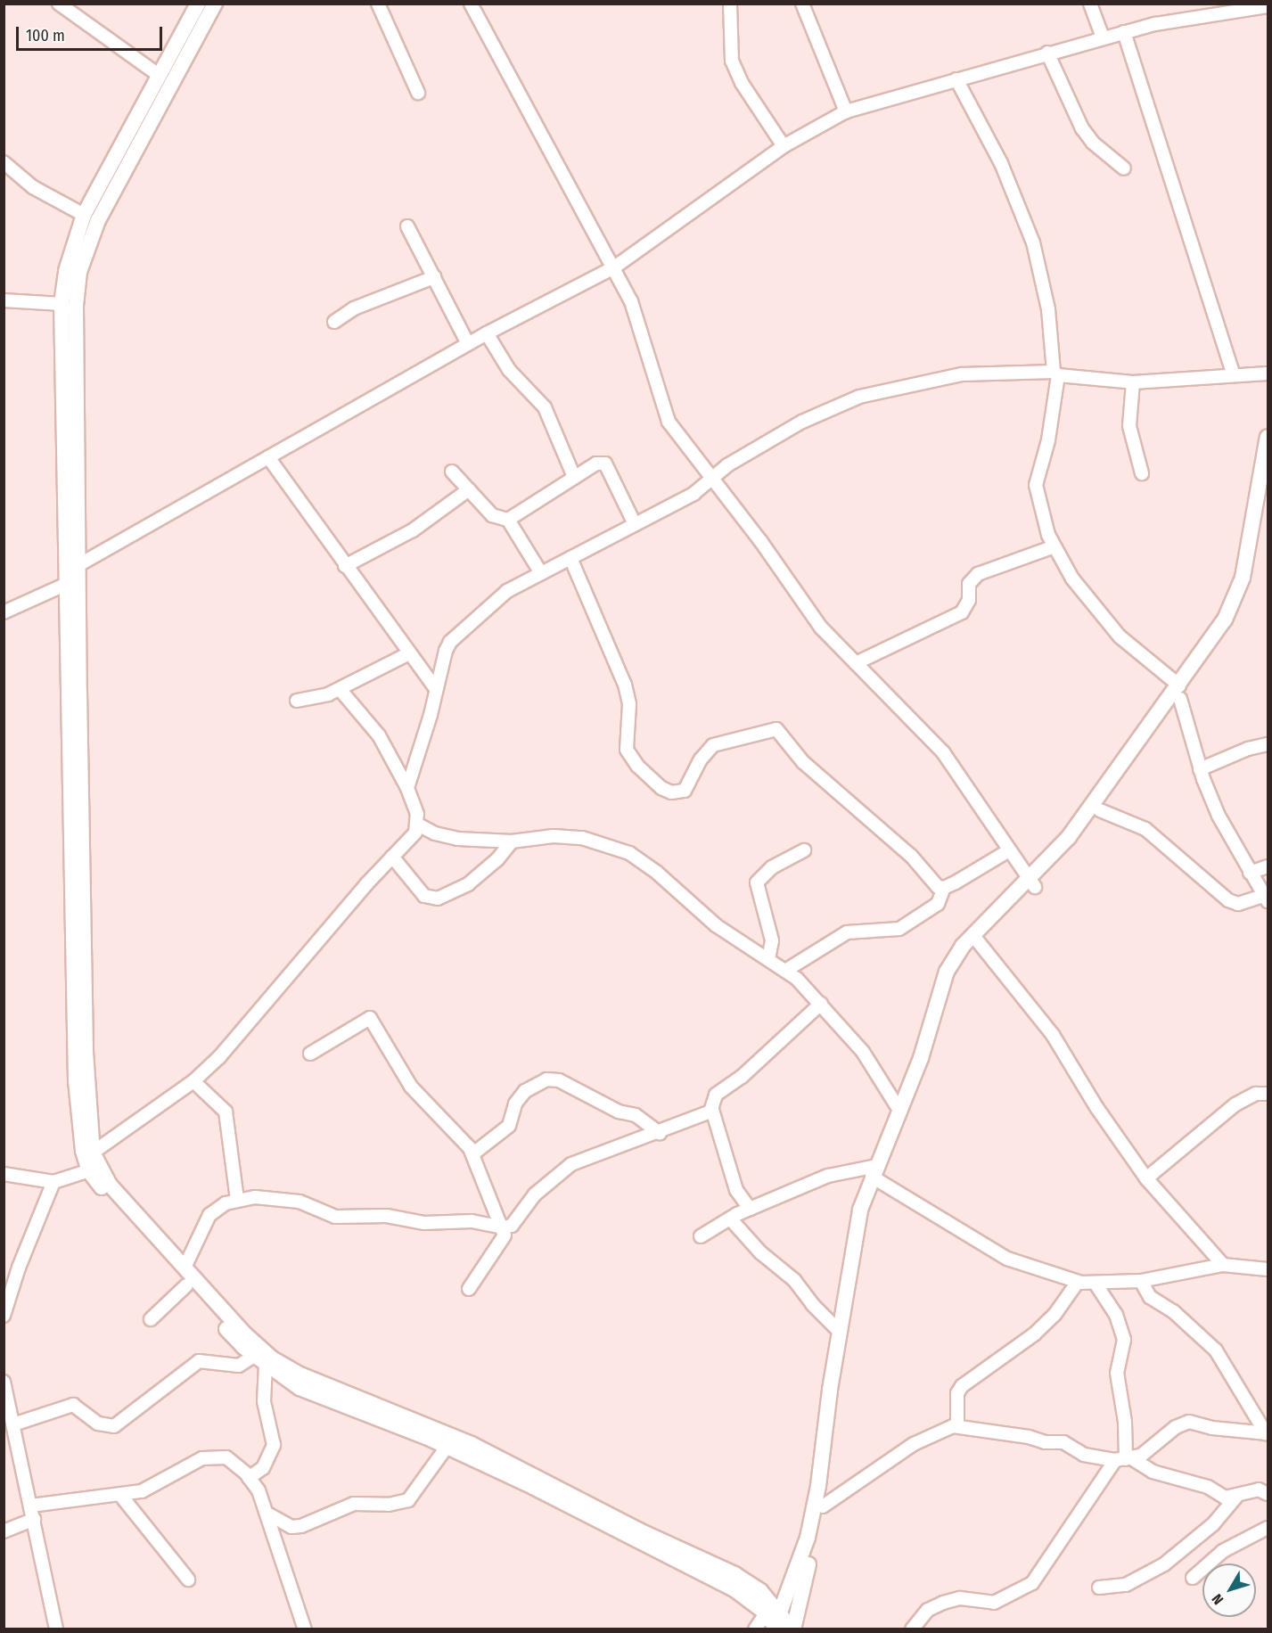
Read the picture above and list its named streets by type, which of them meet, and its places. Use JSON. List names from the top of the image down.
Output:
{
  "scale_bar": "100 m",
  "north": "bottom left"
}
